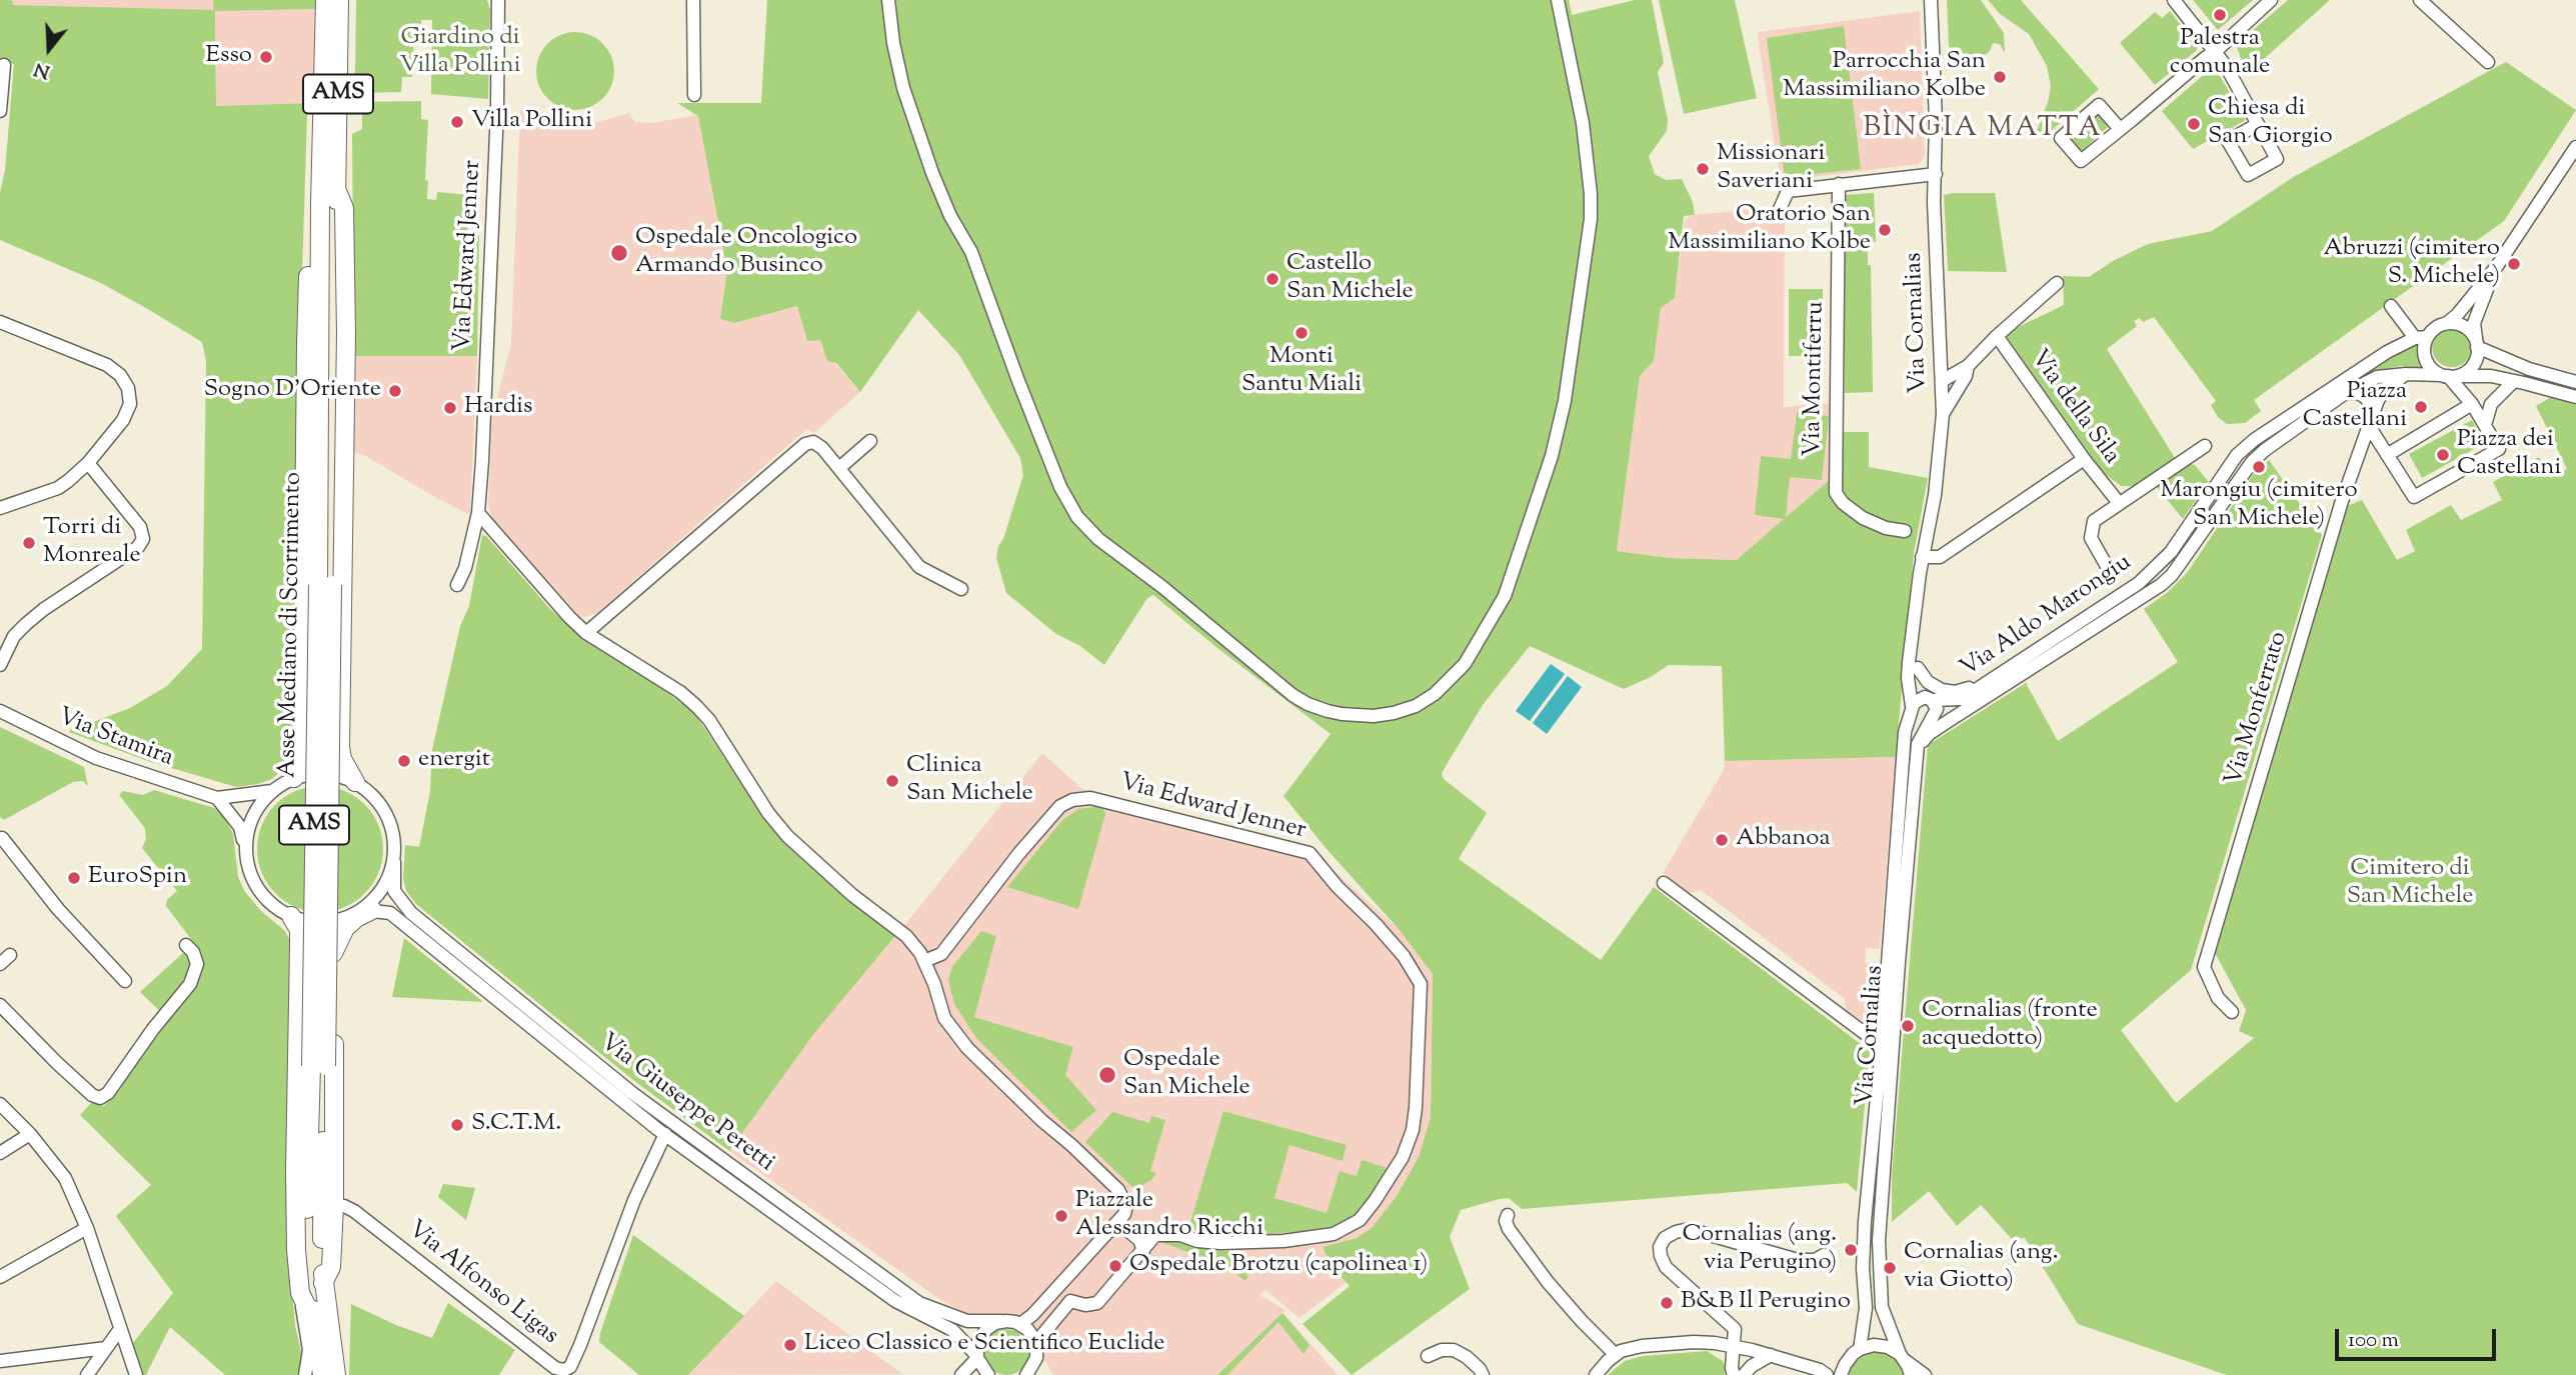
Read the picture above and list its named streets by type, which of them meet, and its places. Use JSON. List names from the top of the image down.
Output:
{
  "streets": {
    "highway": ["AMS", "Asse Mediano di Scorrimento"],
    "street": [
      "Via Edward Jenner",
      "Via Cornalias",
      "Via Montiferru",
      "Via della Sila",
      "Via Aldo Marongiu",
      "Via Monferrato",
      "Via Stamira",
      "Via Giuseppe Peretti",
      "Via Alfonso Ligas"
    ]
  },
  "crossings": [
    ["Via Cornalias", "Via Aldo Marongiu"],
    ["Via Aldo Marongiu", "Via Monferrato"],
    ["Via Stamira", "Via Giuseppe Peretti"],
    ["Via Giuseppe Peretti", "Via Alfonso Ligas"]
  ],
  "districts": ["BÌNGIA MATTA"],
  "parks": ["Giardino di Villa Pollini", "Cimitero di San Michele"],
  "places": [
    "Palestra comunale",
    "Esso",
    "Parrocchia San Massimiliano Kolbe",
    "Villa Pollini",
    "Chiesa di San Giorgio",
    "Missionari Saveriani",
    "Oratorio San Massimiliano Kolbe",
    "Ospedale Oncologico Armando Businco",
    "Abruzzi (cimitero S. Michele)",
    "Castello San Michele",
    "Monti Santu Miali",
    "Sogno D'Oriente",
    "Piazza Castellani",
    "Hardis",
    "Piazza dei Castellani",
    "Marongiu (cimitero San Michele)",
    "Torri di Monreale",
    "energit",
    "Clinica San Michele",
    "Abbanoa",
    "EuroSpin",
    "Cornalias (fronte acquedotto)",
    "Ospedale San Michele",
    "S.C.T.M.",
    "Piazzale Alessandro Ricchi",
    "Cornalias (ang. via Perugino)",
    "Ospedale Brotzu (capolinea 1)",
    "Cornalias (ang. via Giotto)",
    "B&B Il Perugino",
    "Liceo Classico e Scientifico Euclide"
  ],
  "scale_bar": "100 m",
  "north": "bottom"
}
